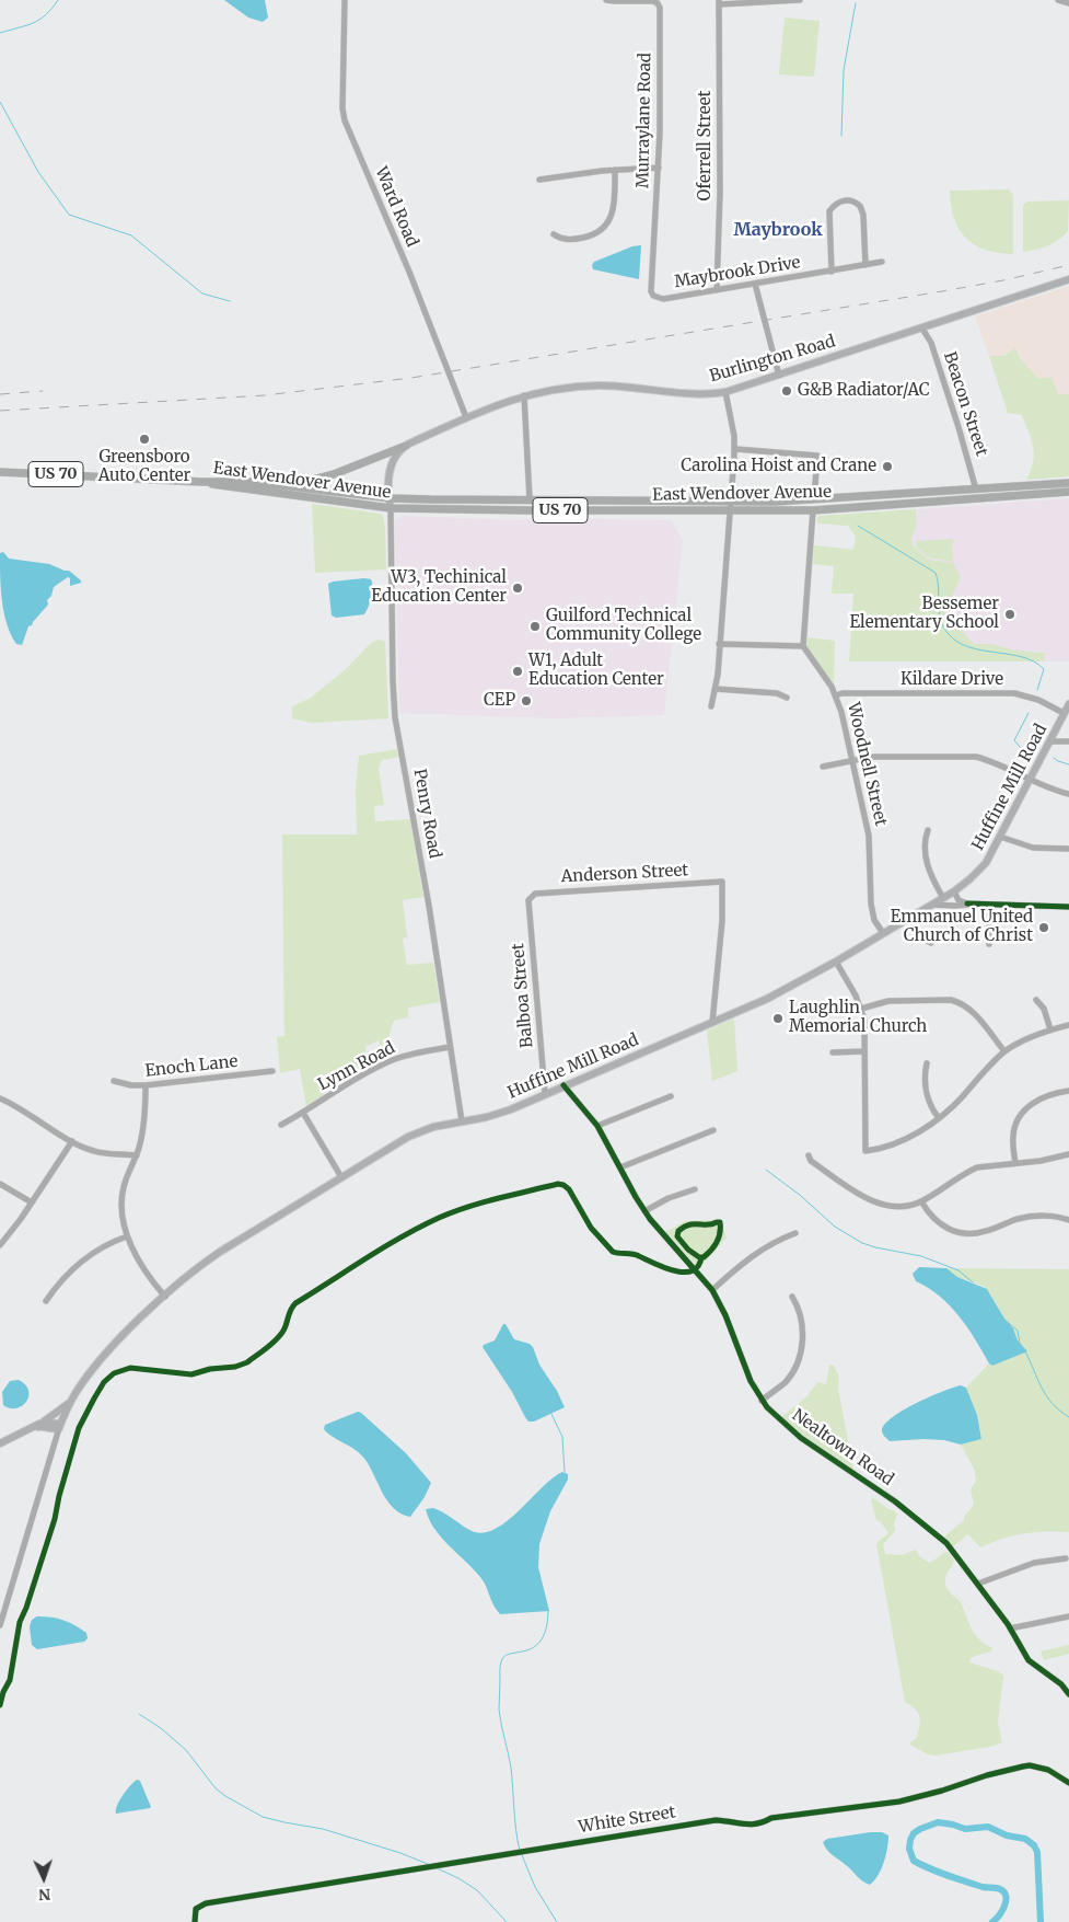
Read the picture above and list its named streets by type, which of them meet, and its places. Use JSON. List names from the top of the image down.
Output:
{
  "streets": {
    "highway": ["US 70", "East Wendover Avenue"],
    "main road": ["Burlington Road", "Huffine Mill Road"],
    "street": [
      "Murraylane Road",
      "Oferrell Street",
      "Ward Road",
      "Maybrook Drive",
      "Beacon Street",
      "Kildare Drive",
      "Woodnell Street",
      "Penry Road",
      "Anderson Street",
      "Balboa Street",
      "Enoch Lane",
      "Lynn Road",
      "Nealtown Road",
      "White Street"
    ]
  },
  "crossings": [
    ["Murraylane Road", "Maybrook Drive"],
    ["Oferrell Street", "Maybrook Drive"],
    ["Ward Road", "Burlington Road"],
    ["Burlington Road", "Beacon Street"],
    ["Burlington Road", "East Wendover Avenue"],
    ["Burlington Road", "Penry Road"],
    ["Beacon Street", "East Wendover Avenue"],
    ["US 70", "East Wendover Avenue"],
    ["East Wendover Avenue", "Penry Road"],
    ["Kildare Drive", "Woodnell Street"],
    ["Kildare Drive", "Huffine Mill Road"],
    ["Woodnell Street", "Huffine Mill Road"],
    ["Huffine Mill Road", "Penry Road"],
    ["Huffine Mill Road", "Anderson Street"],
    ["Huffine Mill Road", "Balboa Street"],
    ["Huffine Mill Road", "Nealtown Road"],
    ["Penry Road", "Lynn Road"],
    ["Anderson Street", "Balboa Street"]
  ],
  "districts": ["Maybrook"],
  "places": [
    "G&B Radiator/AC",
    "Greensboro Auto Center",
    "Carolina Hoist and Crane",
    "W3, Techinical Education Center",
    "Bessemer Elementary School",
    "Guilford Technical Community College",
    "W1, Adult Education Center",
    "CEP",
    "Emmanuel United Church of Christ",
    "Laughlin Memorial Church"
  ],
  "north": "bottom"
}
